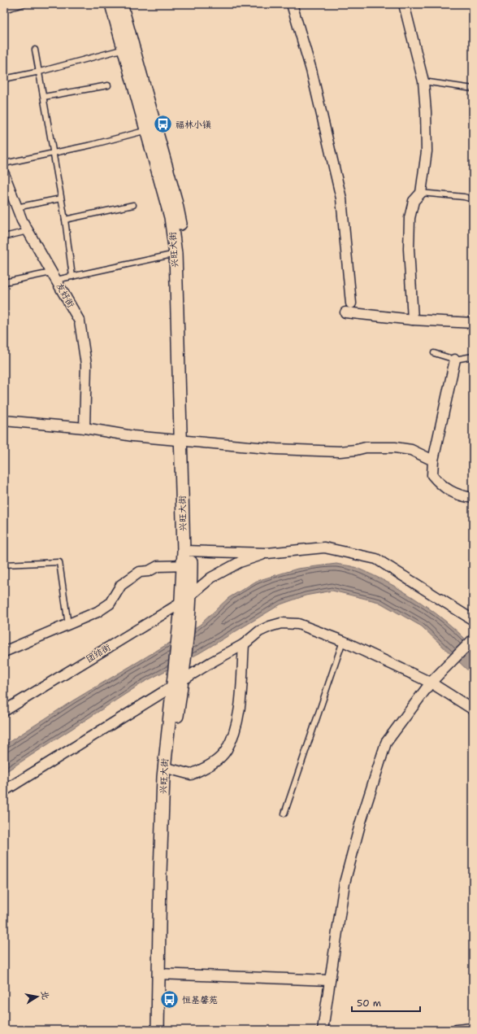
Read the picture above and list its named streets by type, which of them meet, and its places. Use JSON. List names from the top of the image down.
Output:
{
  "streets": {
    "street": ["兴旺大街", "友好街", "团结街"]
  },
  "crossings": [
    ["兴旺大街", "团结街"]
  ],
  "places": {
    "bus stop": ["福林小镇", "恒基馨苑"]
  },
  "scale_bar": "50 m",
  "north": "right"
}
